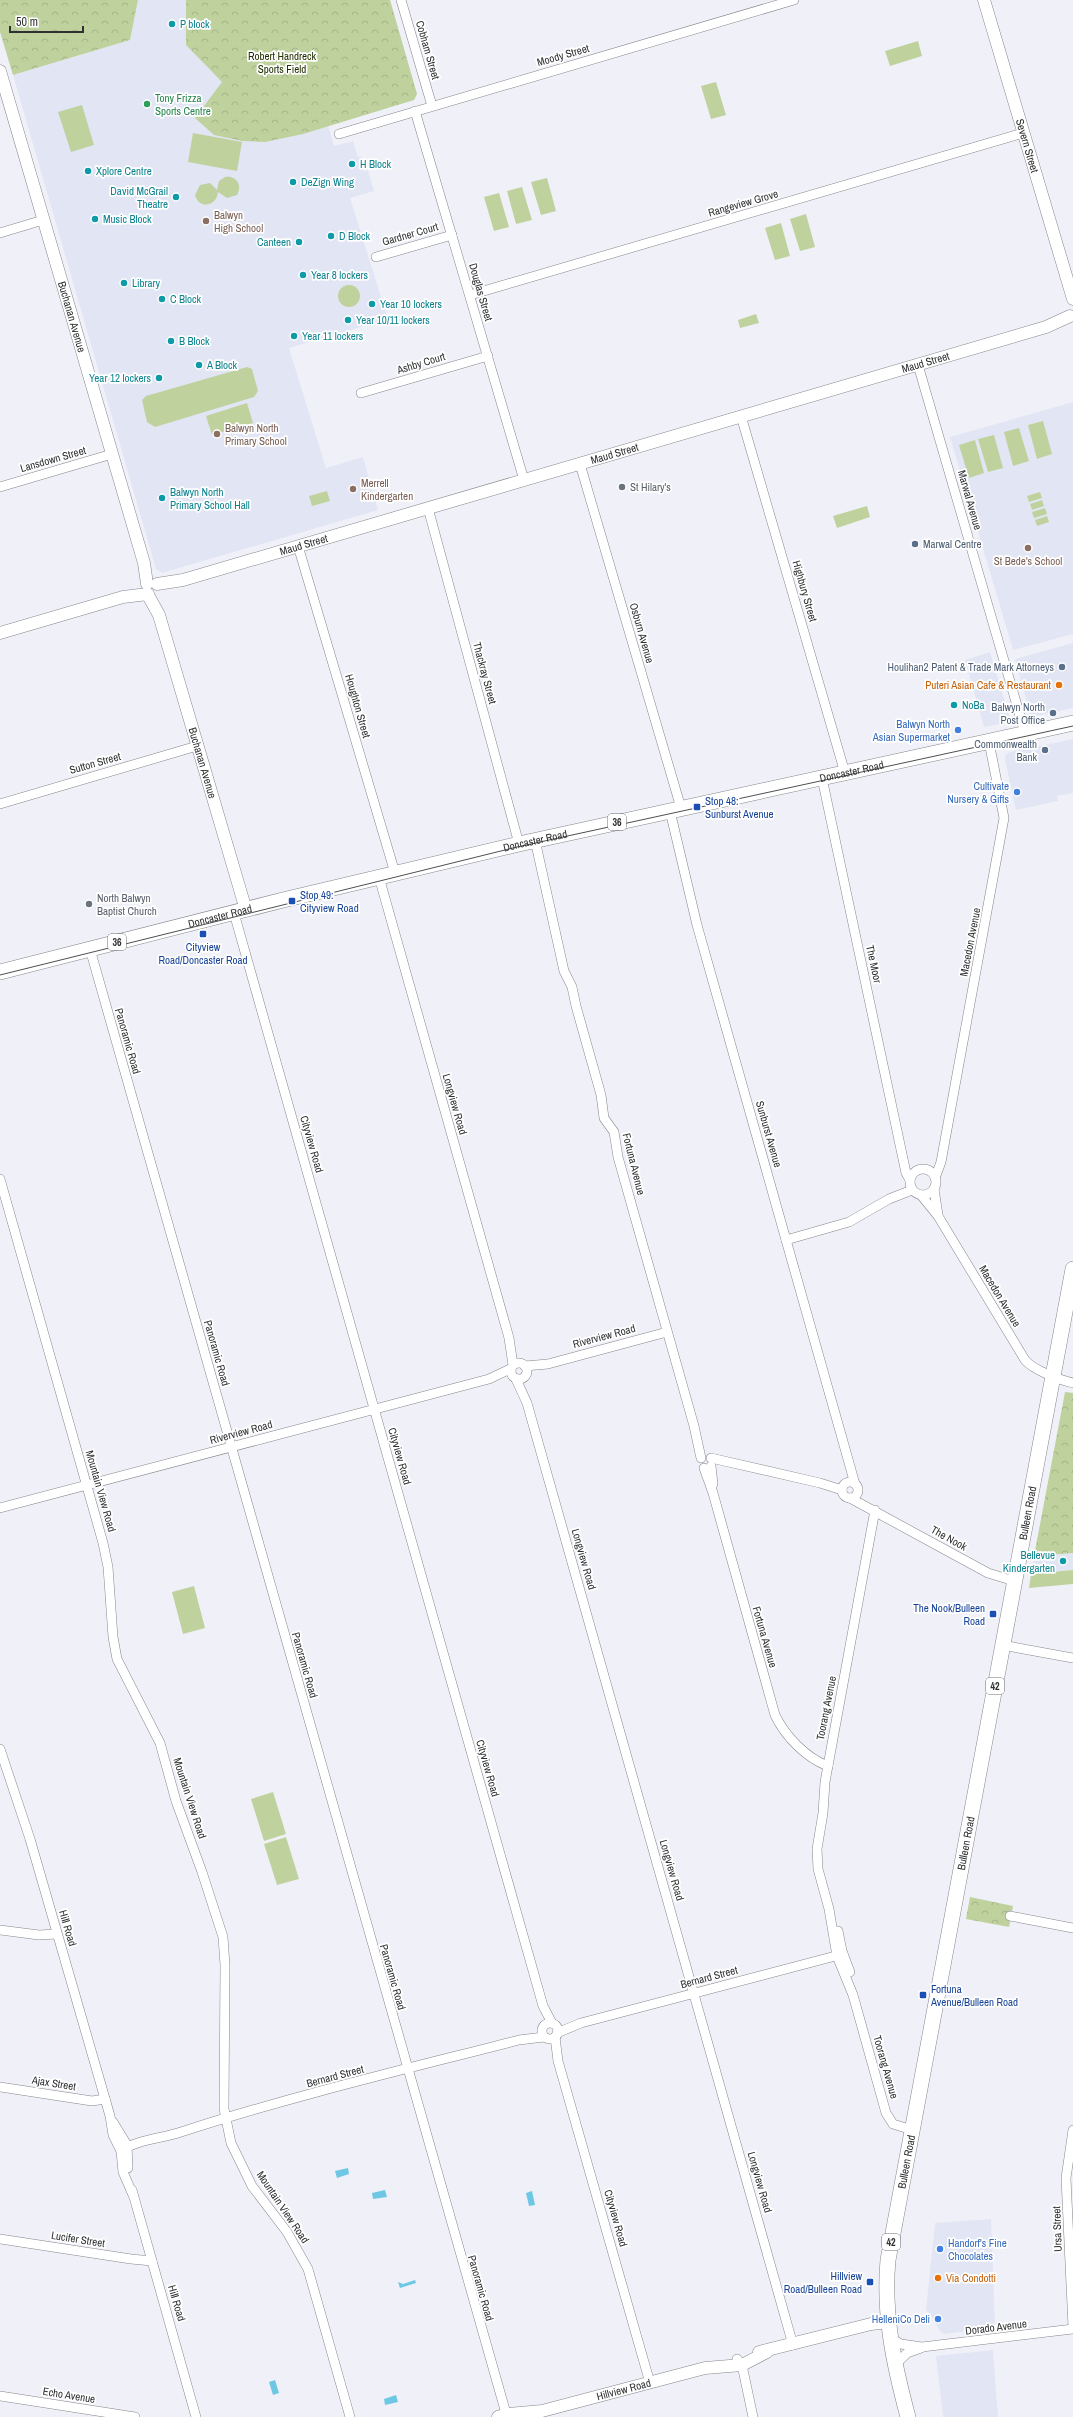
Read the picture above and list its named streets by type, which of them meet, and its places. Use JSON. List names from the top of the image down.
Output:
{
  "streets": {
    "main road": [
      "Doncaster Road",
      "36",
      "Bulleen Road",
      "42"
    ],
    "street": [
      "Cobham Street",
      "Moody Street",
      "Severn Street",
      "Rangeview Grove",
      "Gardner Court",
      "Douglas Street",
      "Buchanan Avenue",
      "Ashby Court",
      "Maud Street",
      "Lansdown Street",
      "Marwal Avenue",
      "Highbury Street",
      "Osburn Avenue",
      "Thackray Street",
      "Houghton Street",
      "Sutton Street",
      "Macedon Avenue",
      "The Moor",
      "Panoramic Road",
      "Longview Road",
      "Sunburst Avenue",
      "Cityview Road",
      "Fortuna Avenue",
      "Riverview Road",
      "Mountain View Road",
      "The Nook",
      "Toorang Avenue",
      "Hill Road",
      "Bernard Street",
      "Ajax Street",
      "Ursa Street",
      "Lucifer Street",
      "Dorado Avenue",
      "Hillview Road",
      "Echo Avenue"
    ]
  },
  "crossings": [
    ["Cobham Street", "Moody Street"],
    ["Moody Street", "Douglas Street"],
    ["Severn Street", "Rangeview Grove"],
    ["Severn Street", "Maud Street"],
    ["Rangeview Grove", "Douglas Street"],
    ["Gardner Court", "Douglas Street"],
    ["Douglas Street", "Ashby Court"],
    ["Douglas Street", "Maud Street"],
    ["Buchanan Avenue", "Maud Street"],
    ["Buchanan Avenue", "Lansdown Street"],
    ["Buchanan Avenue", "Sutton Street"],
    ["Buchanan Avenue", "Doncaster Road"],
    ["Buchanan Avenue", "Cityview Road"],
    ["Maud Street", "Marwal Avenue"],
    ["Maud Street", "Highbury Street"],
    ["Maud Street", "Osburn Avenue"],
    ["Maud Street", "Thackray Street"],
    ["Maud Street", "Houghton Street"],
    ["Marwal Avenue", "Doncaster Road"],
    ["Highbury Street", "Doncaster Road"],
    ["Osburn Avenue", "Doncaster Road"],
    ["Osburn Avenue", "Sunburst Avenue"],
    ["Thackray Street", "Doncaster Road"],
    ["Houghton Street", "Doncaster Road"],
    ["Doncaster Road", "Macedon Avenue"],
    ["Doncaster Road", "The Moor"],
    ["Doncaster Road", "Panoramic Road"],
    ["Doncaster Road", "Longview Road"],
    ["Doncaster Road", "Sunburst Avenue"],
    ["Doncaster Road", "Cityview Road"],
    ["Doncaster Road", "Fortuna Avenue"],
    ["Macedon Avenue", "The Moor"],
    ["Macedon Avenue", "Bulleen Road"],
    ["Panoramic Road", "Riverview Road"],
    ["Panoramic Road", "Bernard Street"],
    ["Panoramic Road", "Hillview Road"],
    ["Longview Road", "Riverview Road"],
    ["Longview Road", "Bernard Street"],
    ["Longview Road", "Hillview Road"],
    ["Sunburst Avenue", "The Nook"],
    ["Cityview Road", "Riverview Road"],
    ["Cityview Road", "Bernard Street"],
    ["Cityview Road", "Hillview Road"],
    ["Fortuna Avenue", "Riverview Road"],
    ["Fortuna Avenue", "Toorang Avenue"],
    ["Riverview Road", "Mountain View Road"],
    ["Mountain View Road", "Bernard Street"],
    ["Bulleen Road", "The Nook"],
    ["Bulleen Road", "Toorang Avenue"],
    ["Bulleen Road", "Dorado Avenue"],
    ["Bulleen Road", "Hillview Road"],
    ["The Nook", "Toorang Avenue"],
    ["Toorang Avenue", "Bernard Street"],
    ["Hill Road", "Bernard Street"],
    ["Hill Road", "Ajax Street"],
    ["Hill Road", "Lucifer Street"],
    ["Ursa Street", "Dorado Avenue"]
  ],
  "parks": ["Robert Handreck Sports Field"],
  "places": {
    "other": [
      "P block",
      "Tony Frizza Sports Centre",
      "H Block",
      "Xplore Centre",
      "DeZign Wing",
      "David McGrail Theatre",
      "Music Block",
      "Balwyn High School",
      "D Block",
      "Canteen",
      "Year 8 lockers",
      "Library",
      "C Block",
      "Year 10 lockers",
      "Year 10/11 lockers",
      "Year 11 lockers",
      "B Block",
      "A Block",
      "Year 12 lockers",
      "Balwyn North Primary School",
      "St Hilary's",
      "Merrell Kindergarten",
      "Balwyn North Primary School Hall",
      "Marwal Centre",
      "St Bede's School",
      "Houlihan2 Patent & Trade Mark Attorneys",
      "Puteri Asian Cafe & Restaurant",
      "NoBa",
      "Balwyn North Post Office",
      "Balwyn North Asian Supermarket",
      "Commonwealth Bank",
      "Cultivate Nursery & Gifts",
      "North Balwyn Baptist Church",
      "Bellevue Kindergarten",
      "Handorf's Fine Chocolates",
      "Via Condotti",
      "HelleniCo Deli"
    ],
    "transit": [
      "Stop 48: Sunburst Avenue",
      "Stop 49: Cityview Road",
      "Cityview Road/Doncaster Road",
      "The Nook/Bulleen Road",
      "Fortuna Avenue/Bulleen Road",
      "Hillview Road/Bulleen Road"
    ]
  },
  "scale_bar": "50 m"
}
